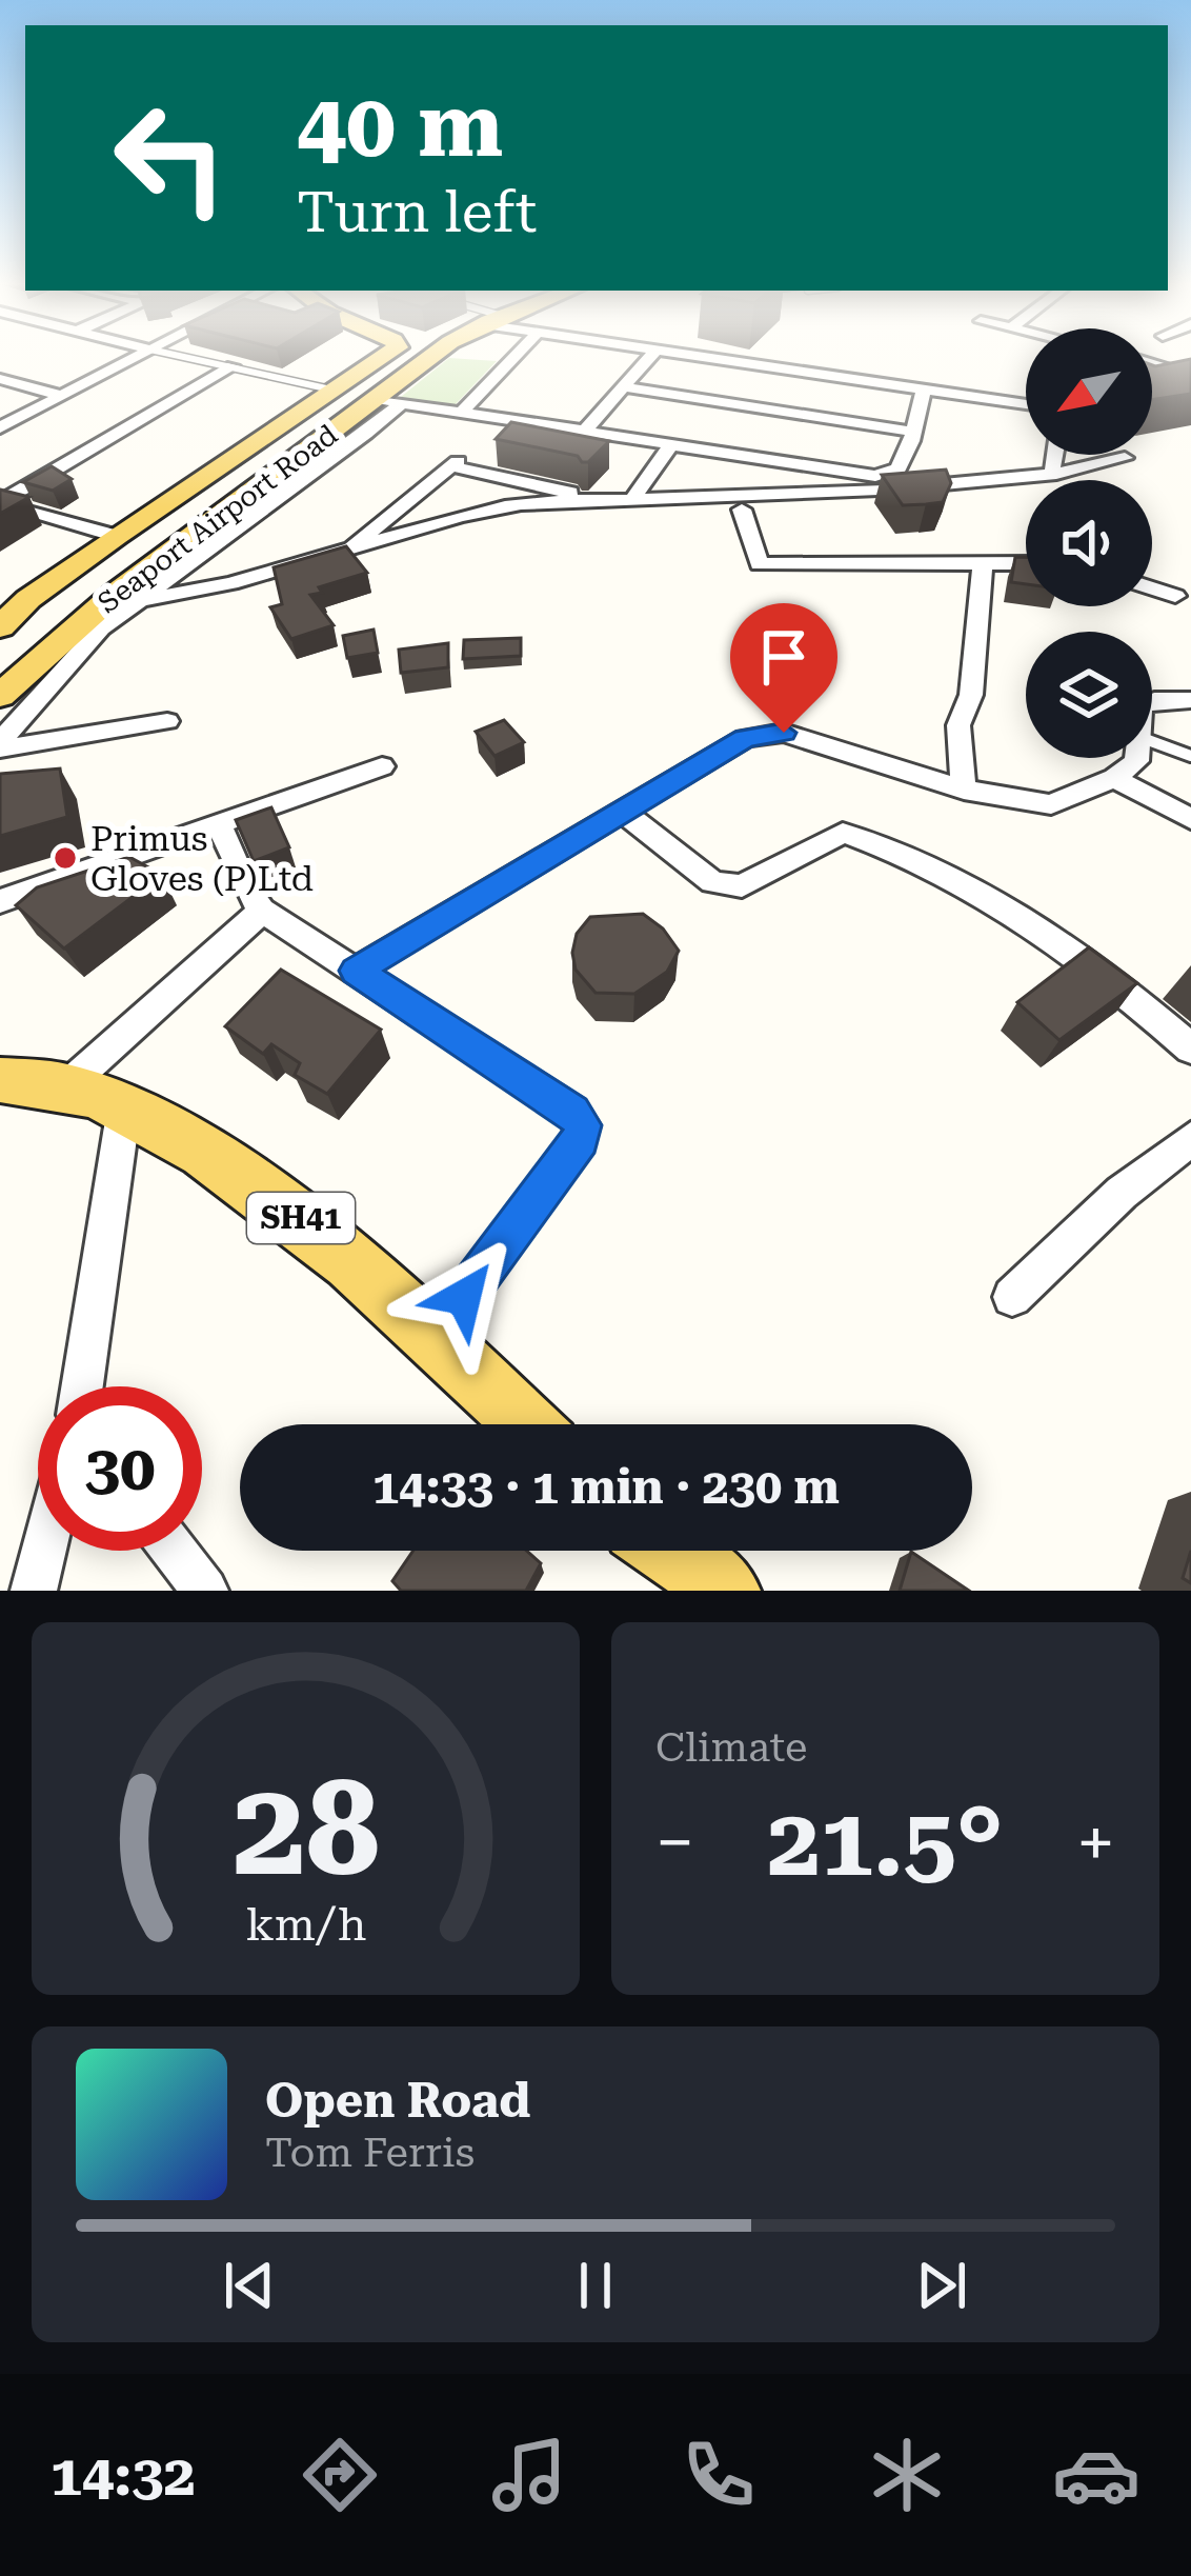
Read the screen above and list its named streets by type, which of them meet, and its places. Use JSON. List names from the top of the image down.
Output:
{
  "streets": {
    "main road": ["Seaport Airport Road", "SH41"]
  },
  "places": ["Primus Gloves (P)Ltd"],
  "north": "bottom left",
  "page": {
    "turn": ["40 m", "Turn left"],
    "limit": "30",
    "trip": "14:33 · 1 min · 230 m",
    "tile": "Climate",
    "heat": ["−", "21.5°", "+"],
    "song": ["Open Road", "Tom Ferris"],
    "tabs": "14:32",
    "gauge": ["28", "km/h"]
  }
}
